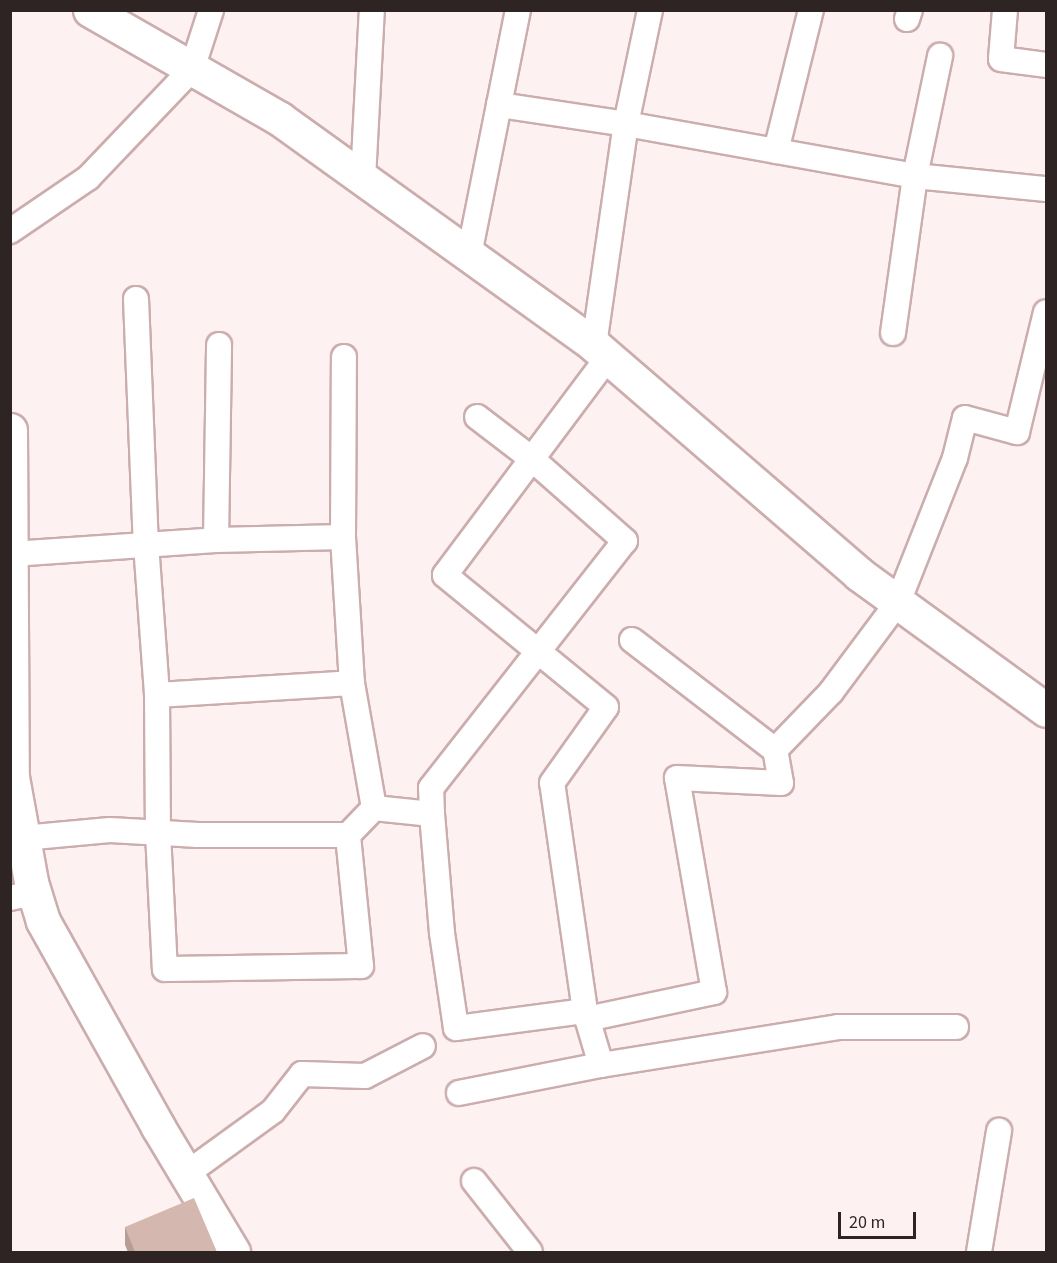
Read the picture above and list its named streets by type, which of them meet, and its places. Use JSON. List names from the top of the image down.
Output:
{
  "scale_bar": "20 m"
}
